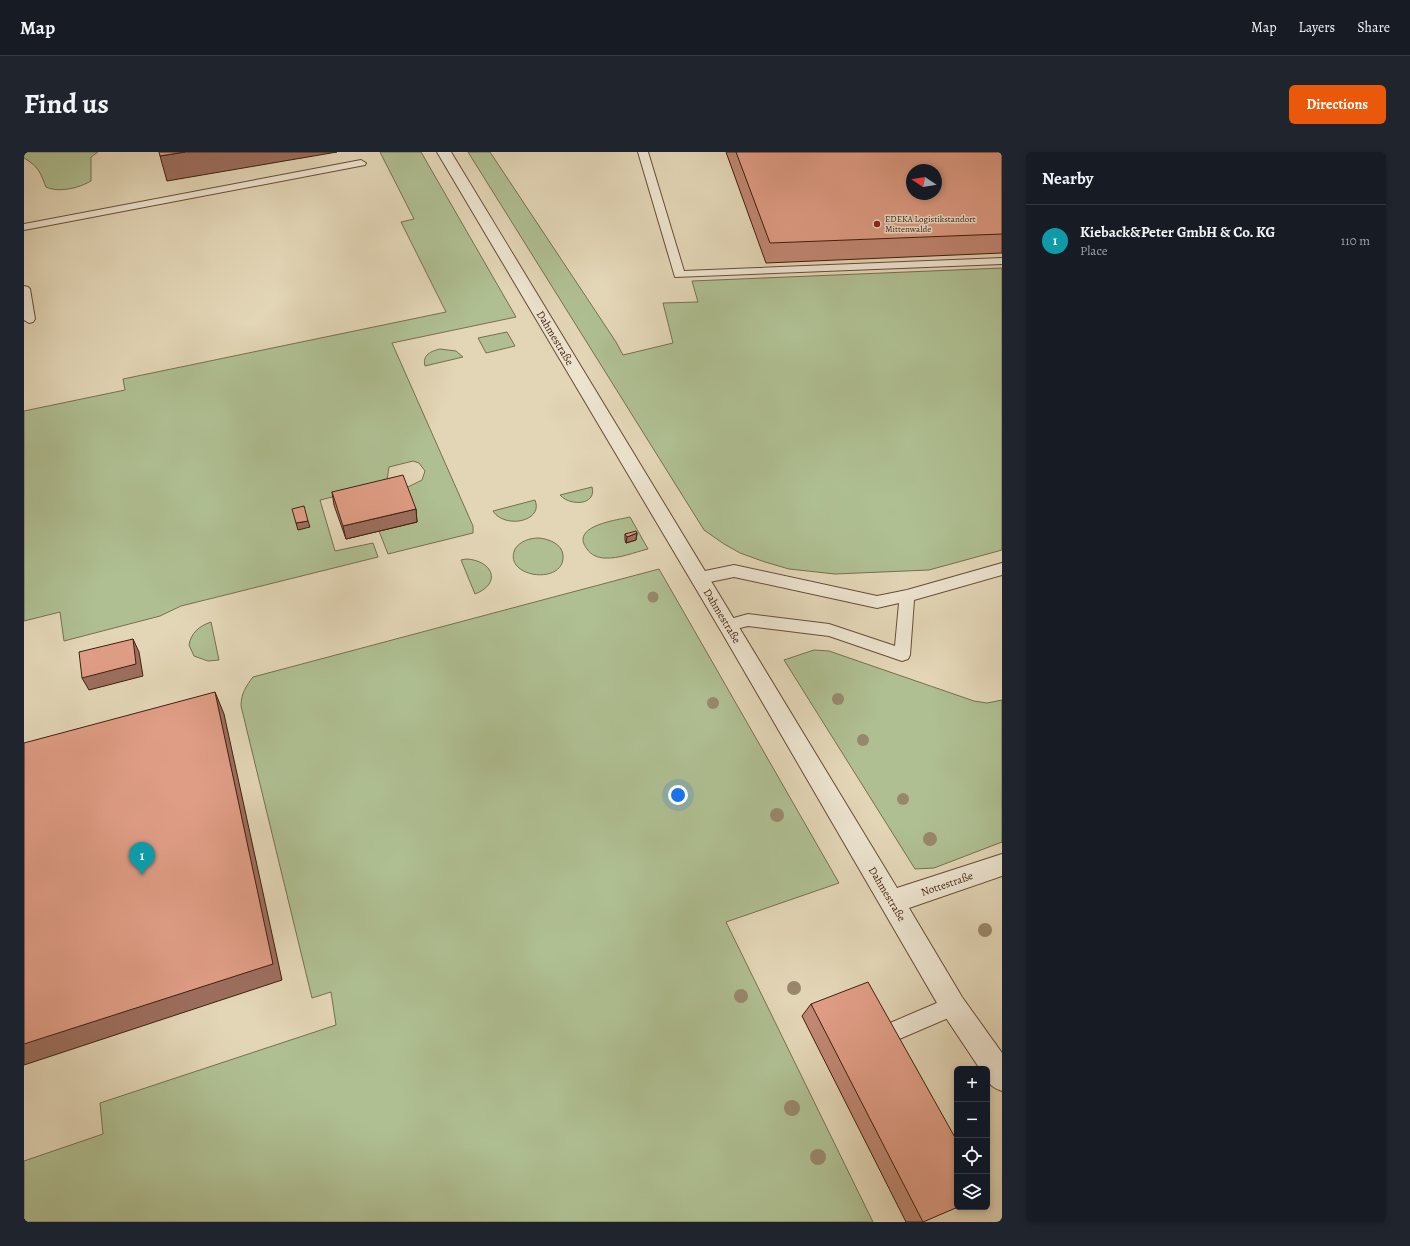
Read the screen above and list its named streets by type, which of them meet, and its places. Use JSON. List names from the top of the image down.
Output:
{
  "streets": {
    "street": ["Dahmestraße", "Nottestraße"]
  },
  "crossings": [
    ["Dahmestraße", "Nottestraße"]
  ],
  "places": ["EDEKA Logistikstandort Mittenwalde"],
  "north": "left",
  "page": {
    "header": "Map",
    "nav": ["Map", "Layers", "Share"],
    "title": "Find us",
    "buttons": "Directions",
    "heading": "Nearby",
    "list": [
      {
        "mark": "1",
        "name": "Kieback&Peter GmbH & Co. KG",
        "note": "Place",
        "value": "110 m"
      }
    ],
    "pins": "1",
    "map_buttons": ["+", "−"]
  }
}
